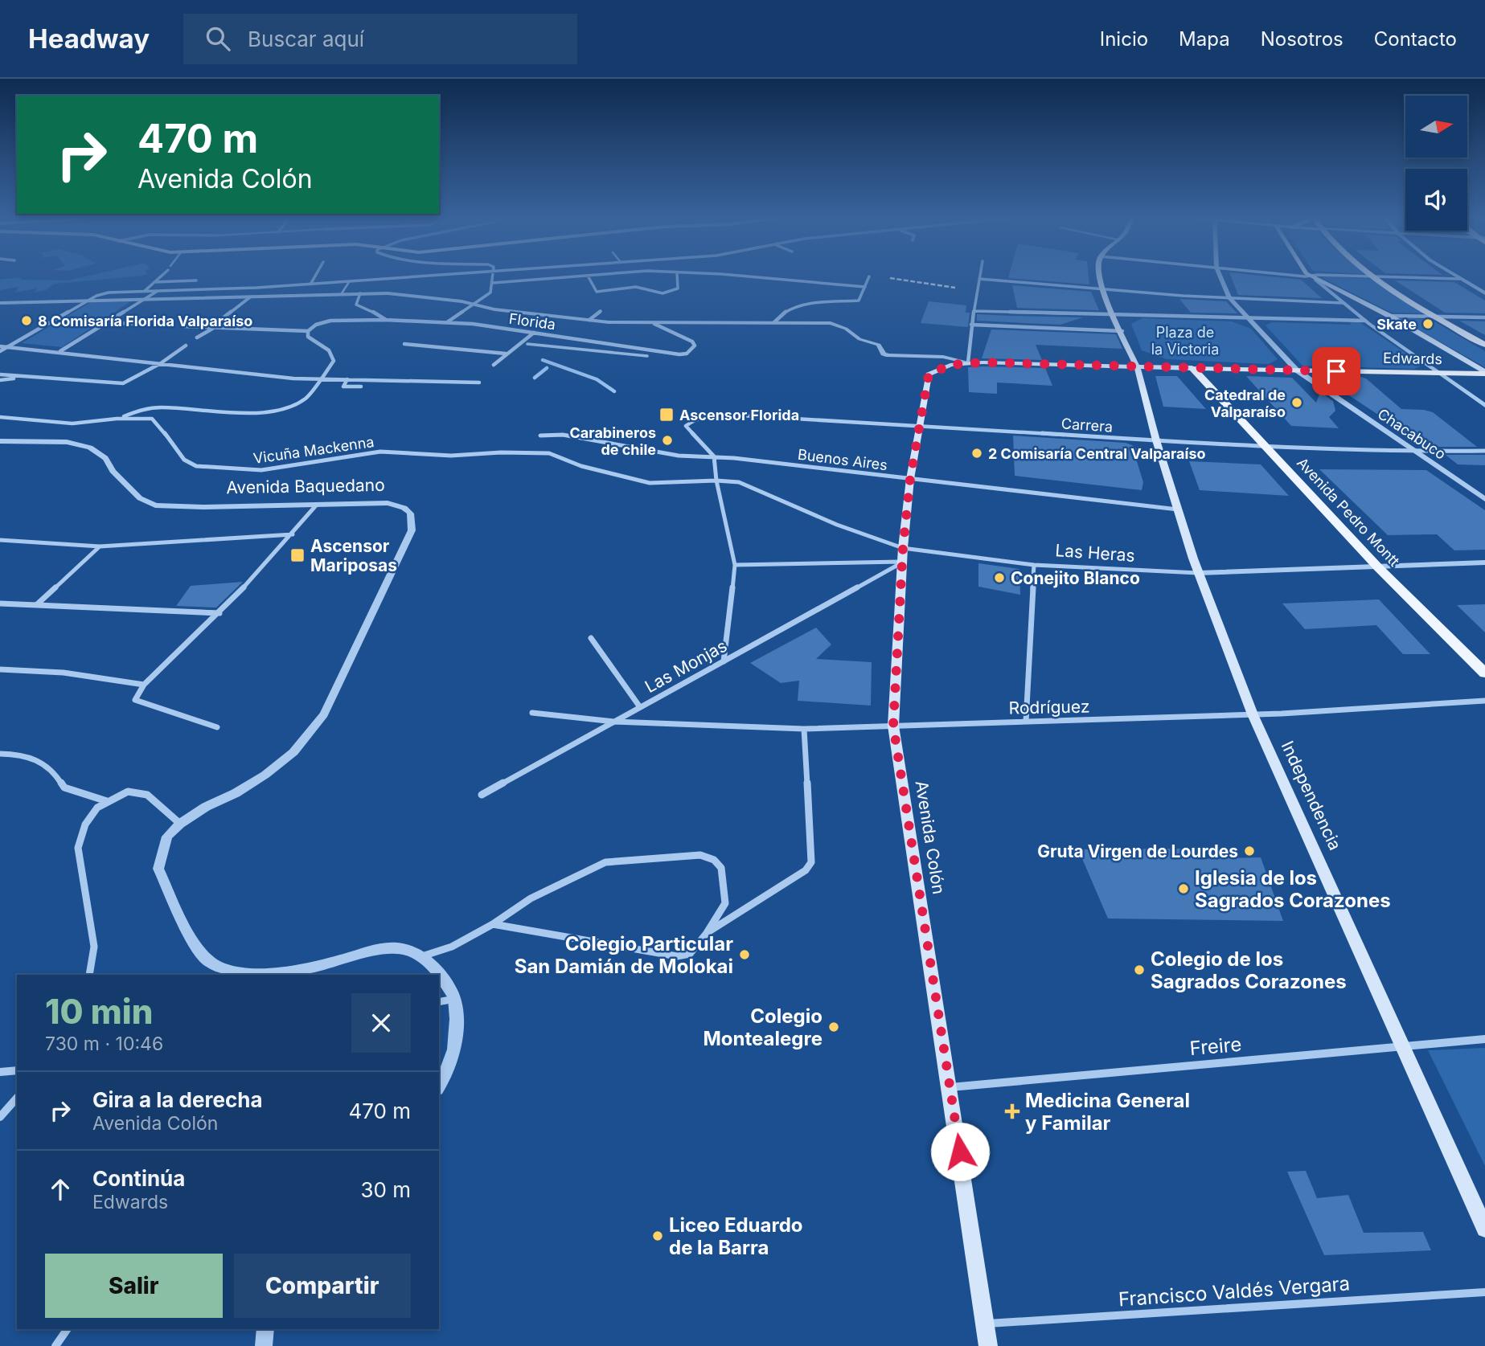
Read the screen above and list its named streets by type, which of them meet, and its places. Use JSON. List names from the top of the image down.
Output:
{
  "streets": {
    "main road": [
      "Edwards",
      "Avenida Pedro Montt",
      "Independencia",
      "Avenida Colón"
    ],
    "street": [
      "Florida",
      "Carrera",
      "Chacabuco",
      "Vicuña Mackenna",
      "Buenos Aires",
      "Avenida Baquedano",
      "Las Heras",
      "Las Monjas",
      "Rodríguez",
      "Freire",
      "Francisco Valdés Vergara"
    ]
  },
  "crossings": [
    ["Edwards", "Chacabuco"],
    ["Edwards", "Avenida Pedro Montt"],
    ["Edwards", "Independencia"],
    ["Edwards", "Avenida Colón"],
    ["Carrera", "Chacabuco"],
    ["Carrera", "Buenos Aires"],
    ["Carrera", "Avenida Pedro Montt"],
    ["Carrera", "Independencia"],
    ["Carrera", "Avenida Colón"],
    ["Vicuña Mackenna", "Las Heras"],
    ["Buenos Aires", "Independencia"],
    ["Buenos Aires", "Avenida Colón"],
    ["Avenida Pedro Montt", "Las Heras"],
    ["Las Heras", "Independencia"],
    ["Las Heras", "Avenida Colón"],
    ["Las Monjas", "Rodríguez"],
    ["Las Monjas", "Avenida Colón"],
    ["Rodríguez", "Independencia"],
    ["Rodríguez", "Avenida Colón"],
    ["Independencia", "Freire"],
    ["Avenida Colón", "Freire"],
    ["Avenida Colón", "Francisco Valdés Vergara"]
  ],
  "parks": ["Plaza de la Victoria"],
  "places": {
    "other": [
      "8 Comisaría Florida Valparaíso",
      "Skate",
      "Catedral de Valparaíso",
      "Carabineros de chile",
      "2 Comisaría Central Valparaíso",
      "Conejito Blanco",
      "Gruta Virgen de Lourdes",
      "Iglesia de los Sagrados Corazones",
      "Colegio Particular San Damián de Molokai",
      "Colegio de los Sagrados Corazones",
      "Colegio Montealegre",
      "Liceo Eduardo de la Barra"
    ],
    "transit": ["Ascensor Florida", "Ascensor Mariposas"],
    "health": ["Medicina General y Familar"]
  },
  "north": "right",
  "page": {
    "header": "Headway",
    "search": "Buscar aquí",
    "nav": [
      "Inicio",
      "Mapa",
      "Nosotros",
      "Contacto"
    ],
    "turn": ["470 m", "Avenida Colón"],
    "heading": ["10 min", "730 m · 10:46"],
    "list": [
      {
        "name": "Gira a la derecha",
        "note": "Avenida Colón",
        "value": "470 m"
      },
      {
        "name": "Continúa",
        "note": "Edwards",
        "value": "30 m"
      }
    ],
    "buttons": ["Salir", "Compartir"]
  }
}
